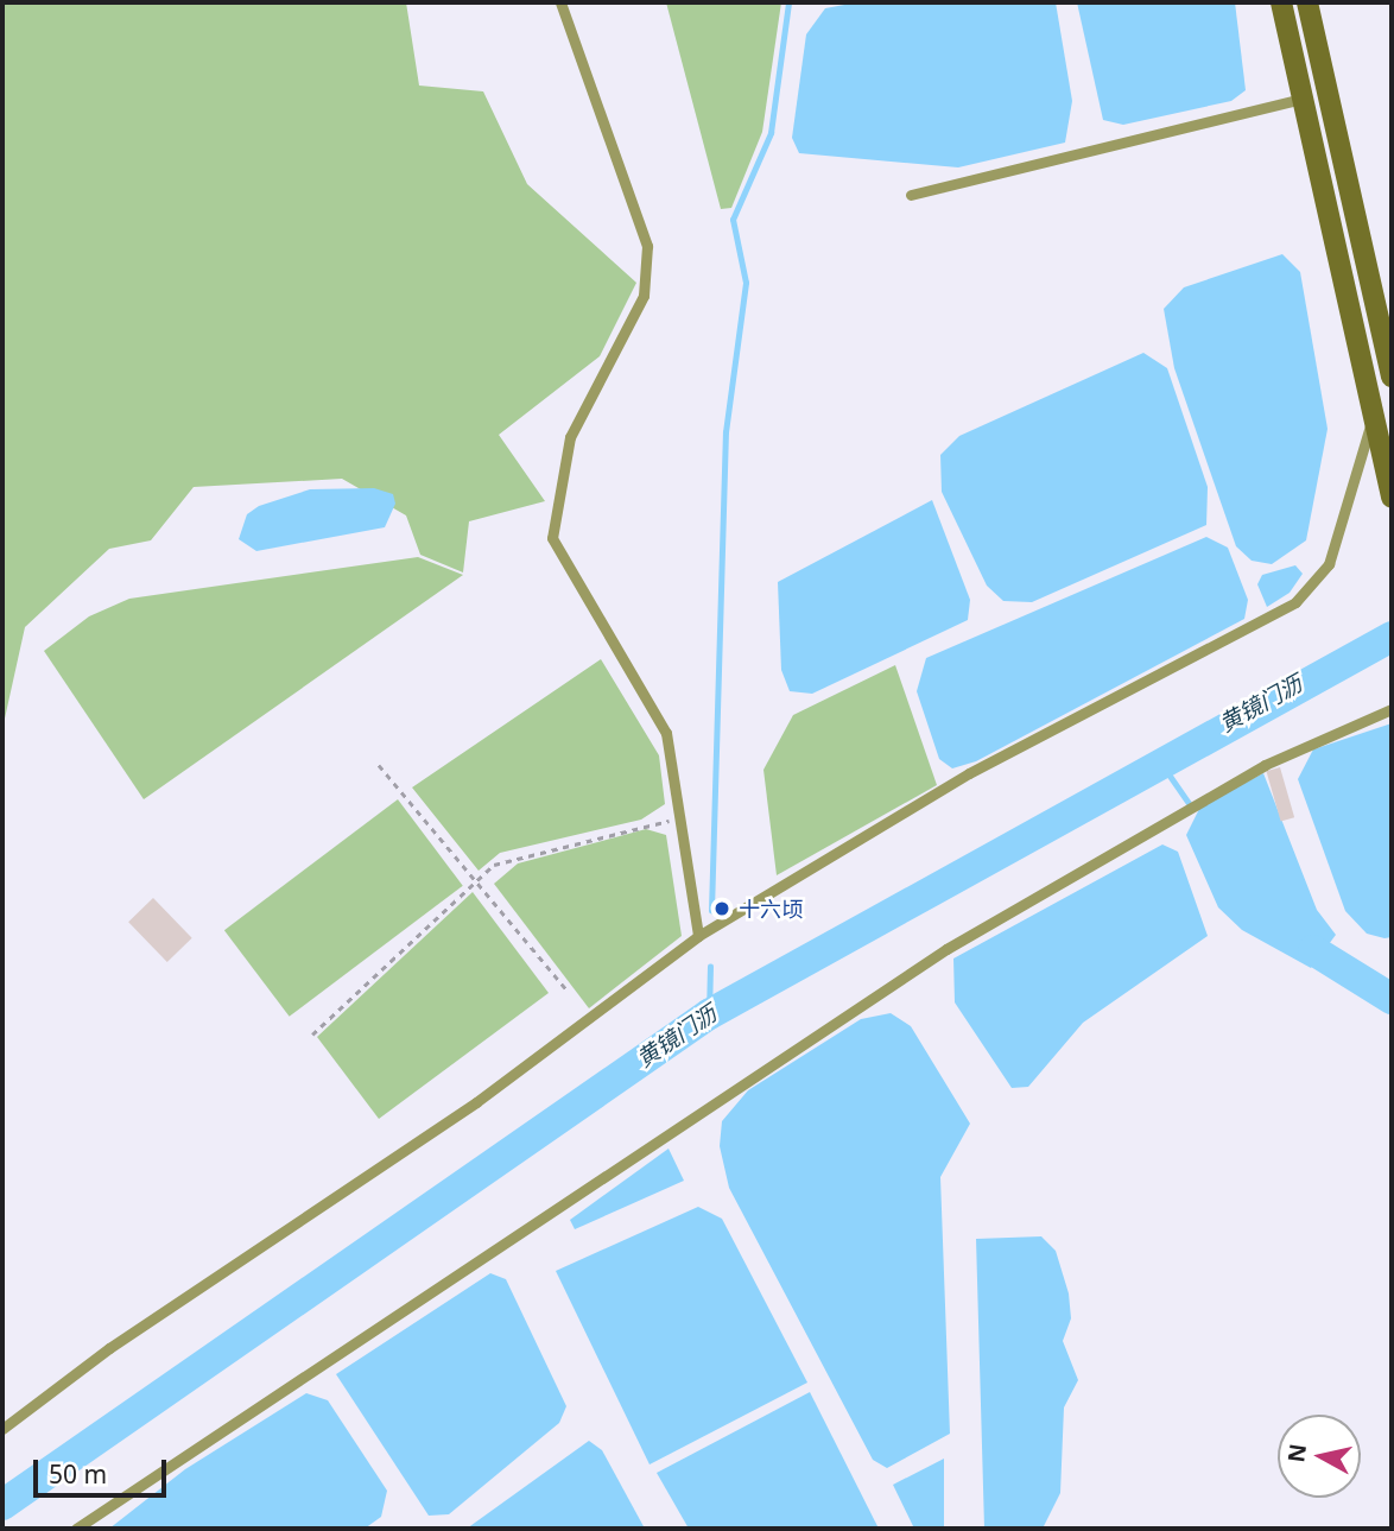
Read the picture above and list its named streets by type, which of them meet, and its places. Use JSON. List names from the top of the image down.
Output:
{
  "water": ["黄镜门沥"],
  "places": ["十六顷"],
  "scale_bar": "50 m",
  "north": "left"
}
